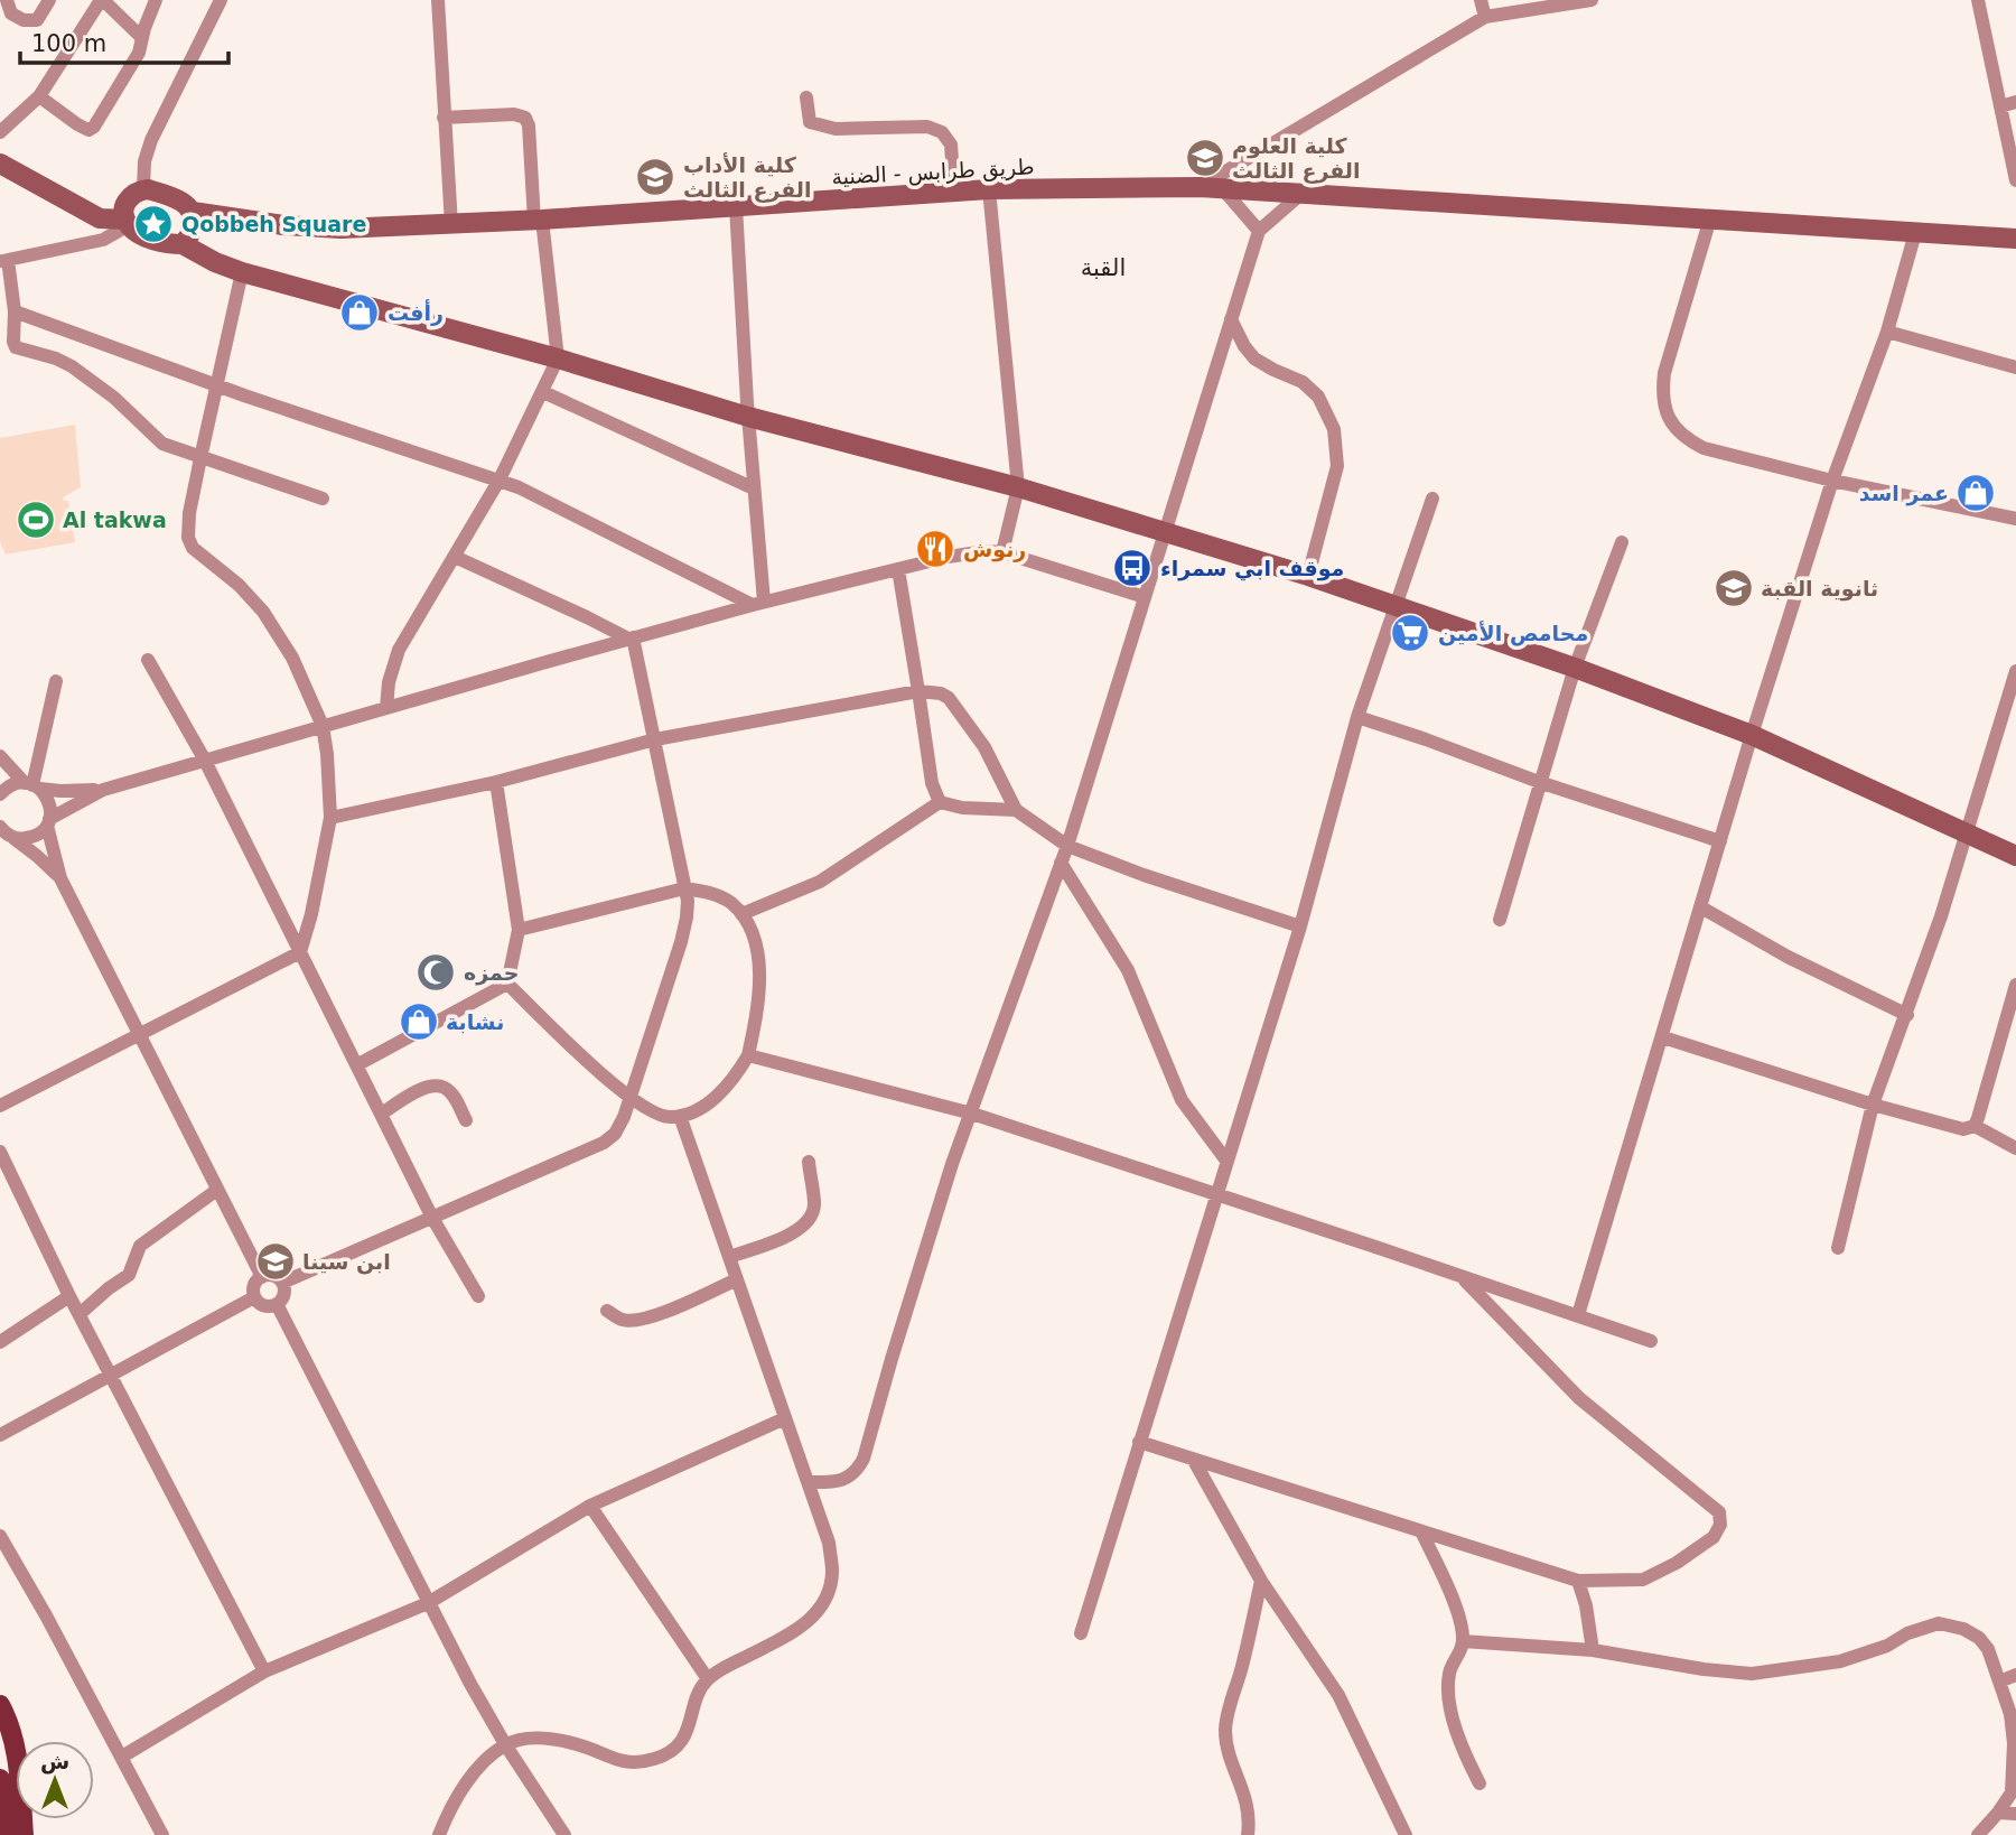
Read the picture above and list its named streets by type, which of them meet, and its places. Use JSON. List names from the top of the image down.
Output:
{
  "streets": {
    "main road": ["طريق طرابس - الضنية"]
  },
  "districts": ["القبة"],
  "places": {
    "school or university": [
      "كلية العلوم الفرع الثالث",
      "كلية الأداب الفرع الثالث",
      "ثانوية القبة",
      "ابن سينا"
    ],
    "place": ["Qobbeh Square"],
    "shop": ["رأفت", "عمر اسد", "نشابة"],
    "sports": ["Al takwa"],
    "restaurant": ["رنوش"],
    "bus stop": ["موقف ابي سمراء"],
    "supermarket": ["محامص الأمين"],
    "mosque": ["حمزه"]
  },
  "scale_bar": "100 m",
  "north": "top"
}
